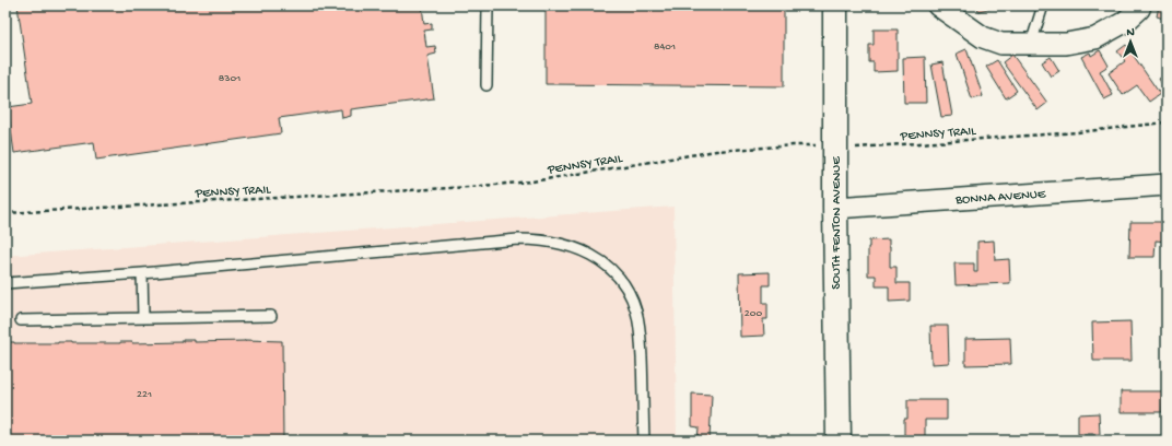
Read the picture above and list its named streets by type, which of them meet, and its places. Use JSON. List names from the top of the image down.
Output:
{
  "streets": {
    "street": ["BONNA AVENUE", "SOUTH FENTON AVENUE"],
    "path": ["PENNSY TRAIL"]
  },
  "crossings": [
    ["PENNSY TRAIL", "SOUTH FENTON AVENUE"],
    ["BONNA AVENUE", "SOUTH FENTON AVENUE"]
  ],
  "house_numbers": [
    "8401",
    "8301",
    "200",
    "221"
  ],
  "north": "top"
}
